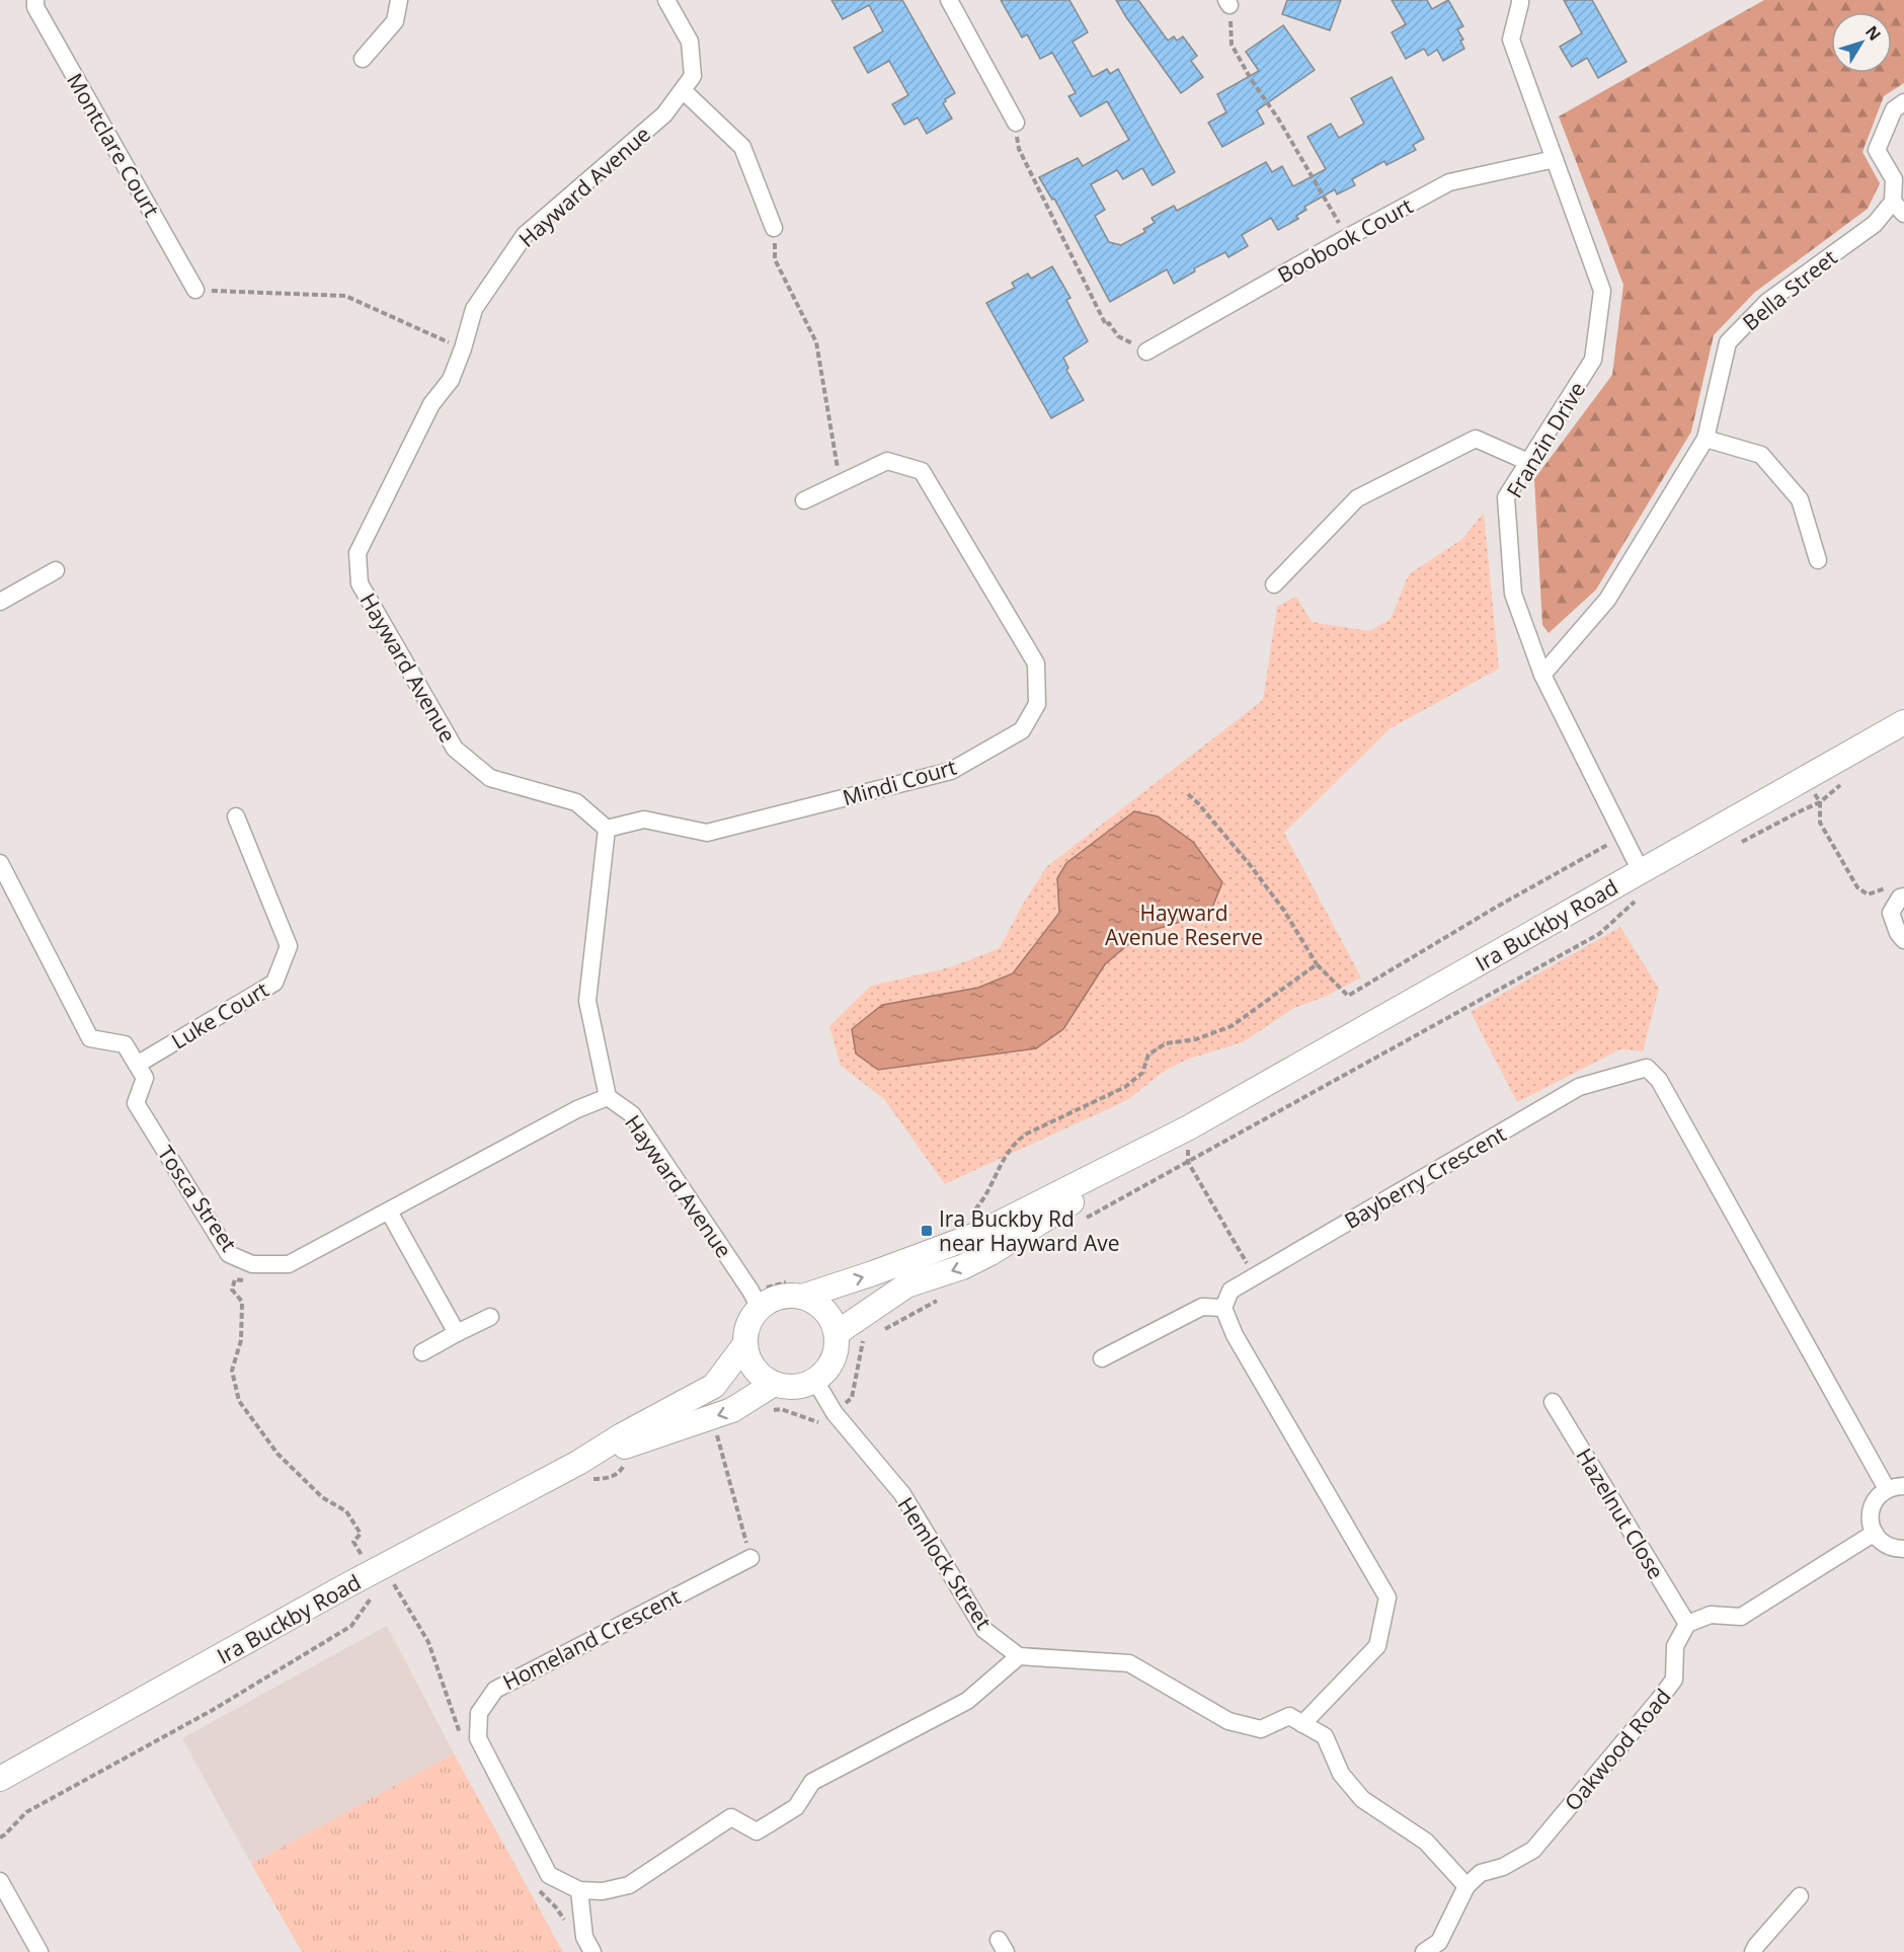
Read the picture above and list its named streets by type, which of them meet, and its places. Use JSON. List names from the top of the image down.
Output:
{
  "streets": {
    "street": [
      "Montclare Court",
      "Hayward Avenue",
      "Boobook Court",
      "Bella Street",
      "Franzin Drive",
      "Mindi Court",
      "Ira Buckby Road",
      "Luke Court",
      "Bayberry Crescent",
      "Tosca Street",
      "Hazelnut Close",
      "Hemlock Street",
      "Homeland Crescent",
      "Oakwood Road"
    ]
  },
  "crossings": [
    ["Hayward Avenue", "Mindi Court"],
    ["Hayward Avenue", "Ira Buckby Road"],
    ["Hayward Avenue", "Tosca Street"],
    ["Hayward Avenue", "Hemlock Street"],
    ["Boobook Court", "Franzin Drive"],
    ["Bella Street", "Franzin Drive"],
    ["Franzin Drive", "Ira Buckby Road"],
    ["Ira Buckby Road", "Hemlock Street"],
    ["Luke Court", "Tosca Street"],
    ["Hazelnut Close", "Oakwood Road"],
    ["Hemlock Street", "Homeland Crescent"]
  ],
  "parks": ["Hayward Avenue Reserve"],
  "places": {
    "transit": ["Ira Buckby Rd near Hayward Ave"]
  },
  "north": "top right"
}
